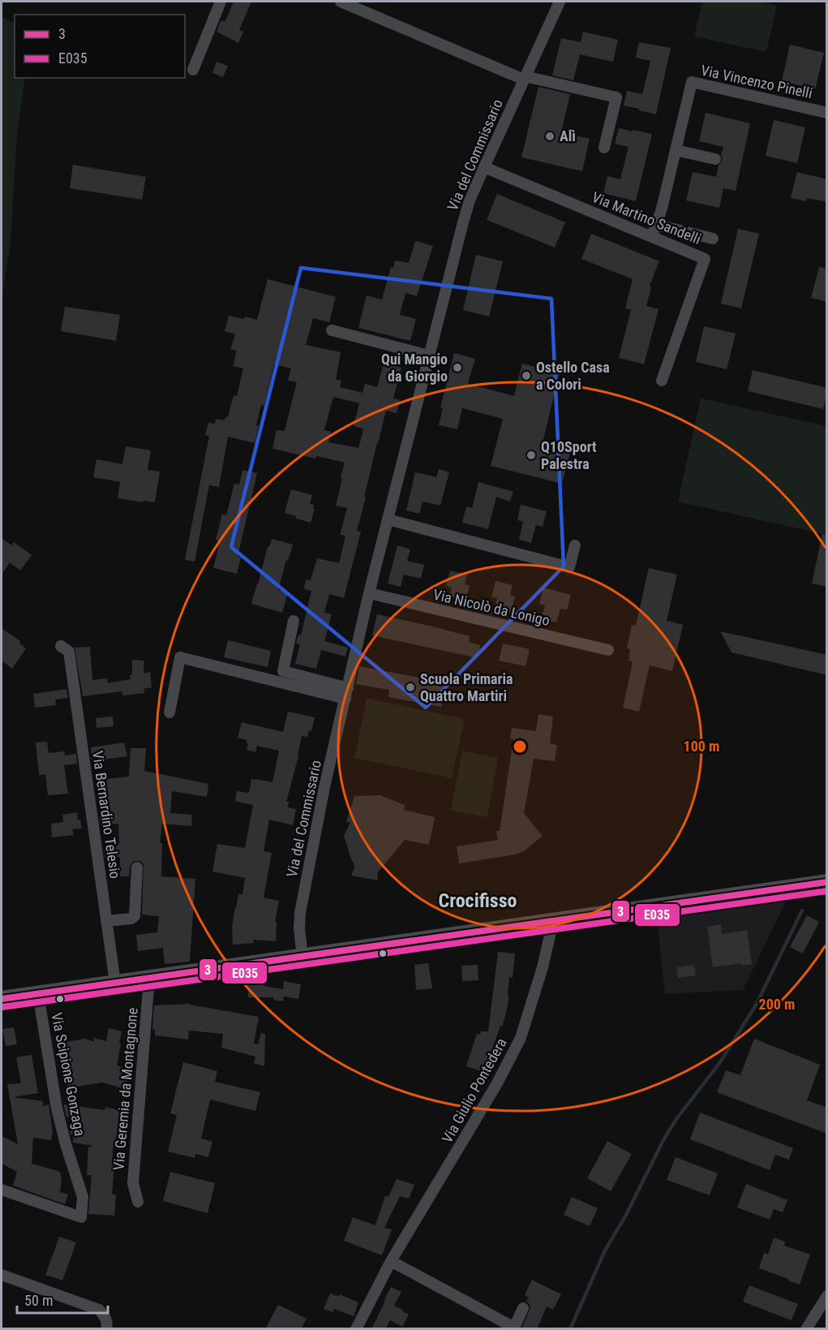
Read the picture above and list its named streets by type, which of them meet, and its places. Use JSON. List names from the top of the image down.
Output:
{
  "streets": {
    "street": [
      "Via Vincenzo Pinelli",
      "Via del Commissario",
      "Via Martino Sandelli",
      "Via Nicolò da Lonigo",
      "Via Bernardino Telesio",
      "Via Scipione Gonzaga",
      "Via Geremia da Montagnone",
      "Via Giulio Pontedera"
    ]
  },
  "crossings": [
    ["Via Vincenzo Pinelli", "Via Martino Sandelli"],
    ["Via del Commissario", "Via Martino Sandelli"],
    ["Via del Commissario", "Via Nicolò da Lonigo"]
  ],
  "districts": ["Crocifisso"],
  "places": [
    "Alì",
    "Qui Mangio da Giorgio",
    "Ostello Casa a Colori",
    "Q10Sport Palestra",
    "Scuola Primaria Quattro Martiri"
  ],
  "lines": ["transit line 3", "transit line E035"],
  "legend": ["3", "E035"],
  "scale_bar": "50 m",
  "rings": ["100 m", "200 m"]
}
